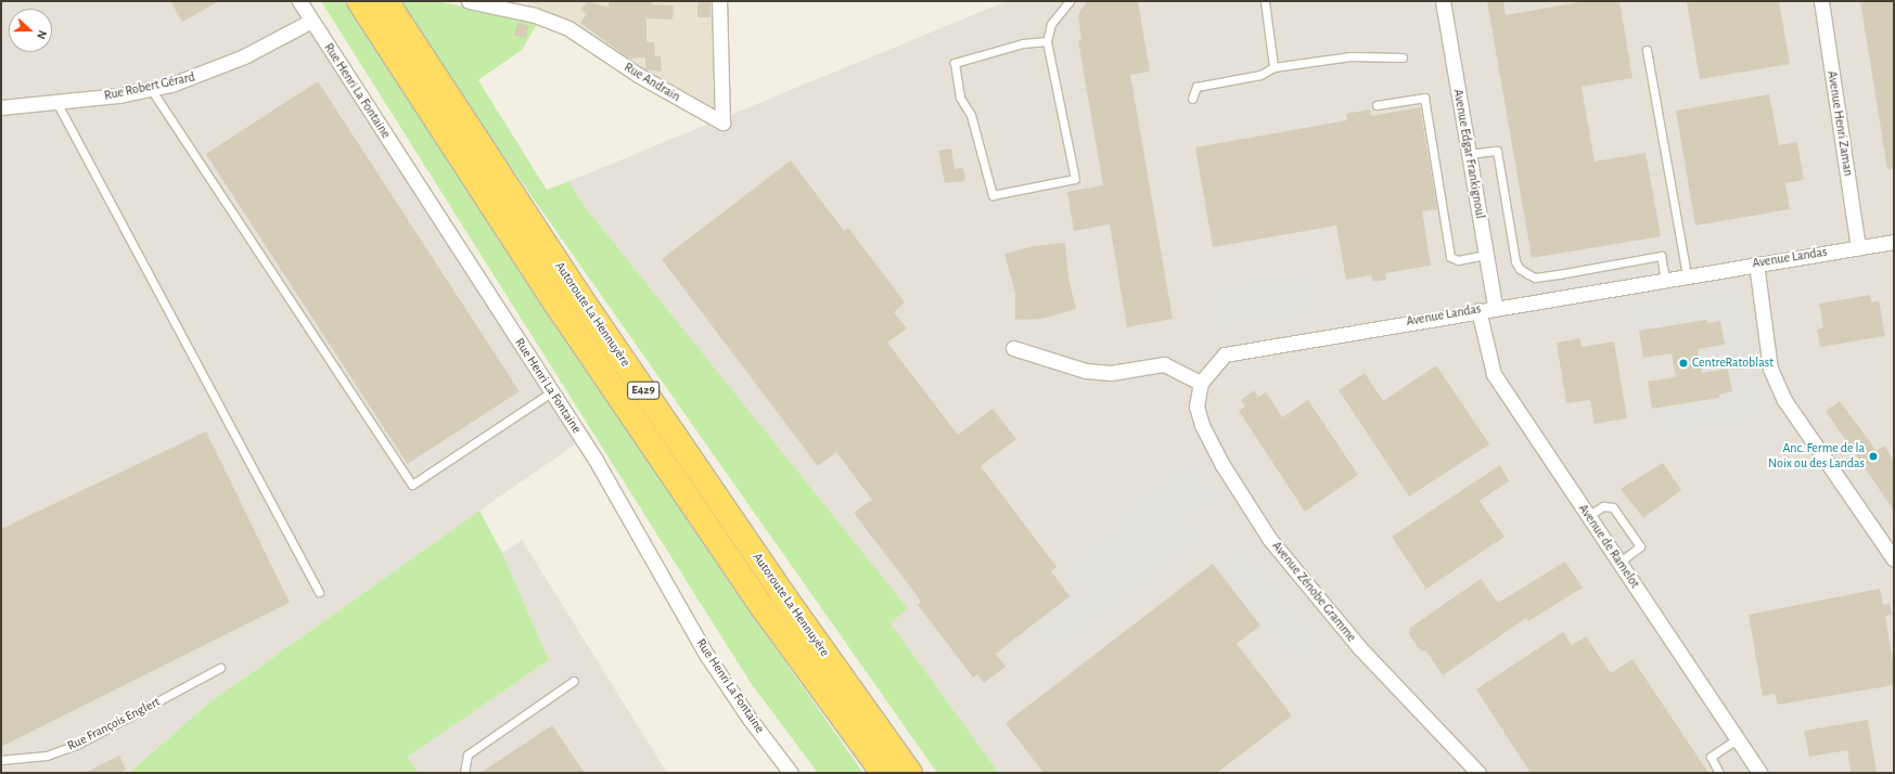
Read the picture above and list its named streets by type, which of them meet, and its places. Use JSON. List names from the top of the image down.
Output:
{
  "streets": {
    "highway": ["Autoroute La Hennuyère", "E429"],
    "street": [
      "Rue Andrain",
      "Rue Robert Gérard",
      "Rue Henri La Fontaine",
      "Avenue Henri Zaman",
      "Avenue Edgar Frankignoul",
      "Avenue Landas",
      "Avenue de Ramelot",
      "Avenue Zénobe Gramme"
    ],
    "lane": ["Rue François Englert"]
  },
  "crossings": [
    ["Rue Robert Gérard", "Rue Henri La Fontaine"],
    ["Avenue Henri Zaman", "Avenue Landas"],
    ["Avenue Edgar Frankignoul", "Avenue Landas"],
    ["Avenue Landas", "Avenue de Ramelot"],
    ["Avenue Landas", "Avenue Zénobe Gramme"]
  ],
  "places": ["CentreRatoblast", "Anc. Ferme de la Noix ou des Landas"],
  "north": "right"
}
